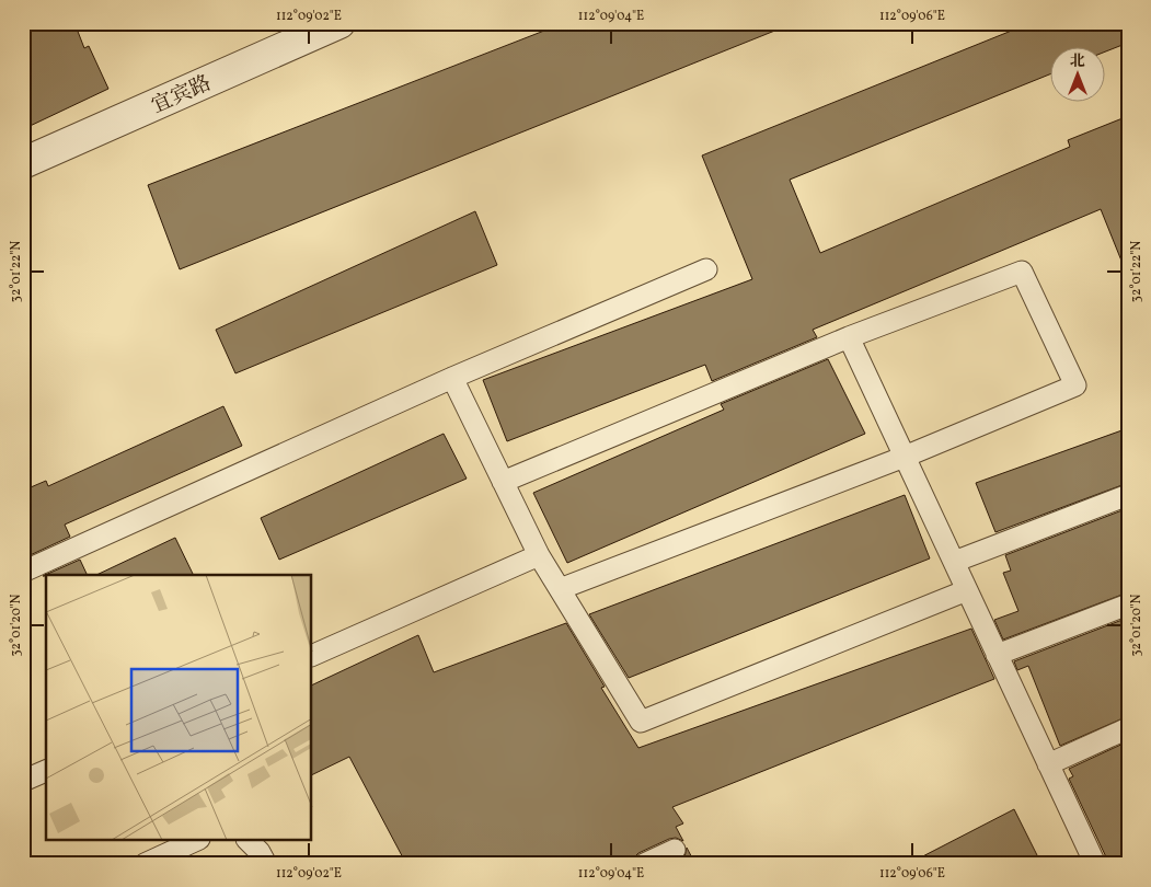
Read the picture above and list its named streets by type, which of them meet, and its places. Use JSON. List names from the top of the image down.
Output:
{
  "streets": {
    "street": ["宜宾路"]
  },
  "north": "top",
  "coordinates": [
    "112°09'02\"E",
    "112°09'04\"E",
    "112°09'06\"E",
    "32°01'22\"N",
    "32°01'20\"N"
  ]
}
